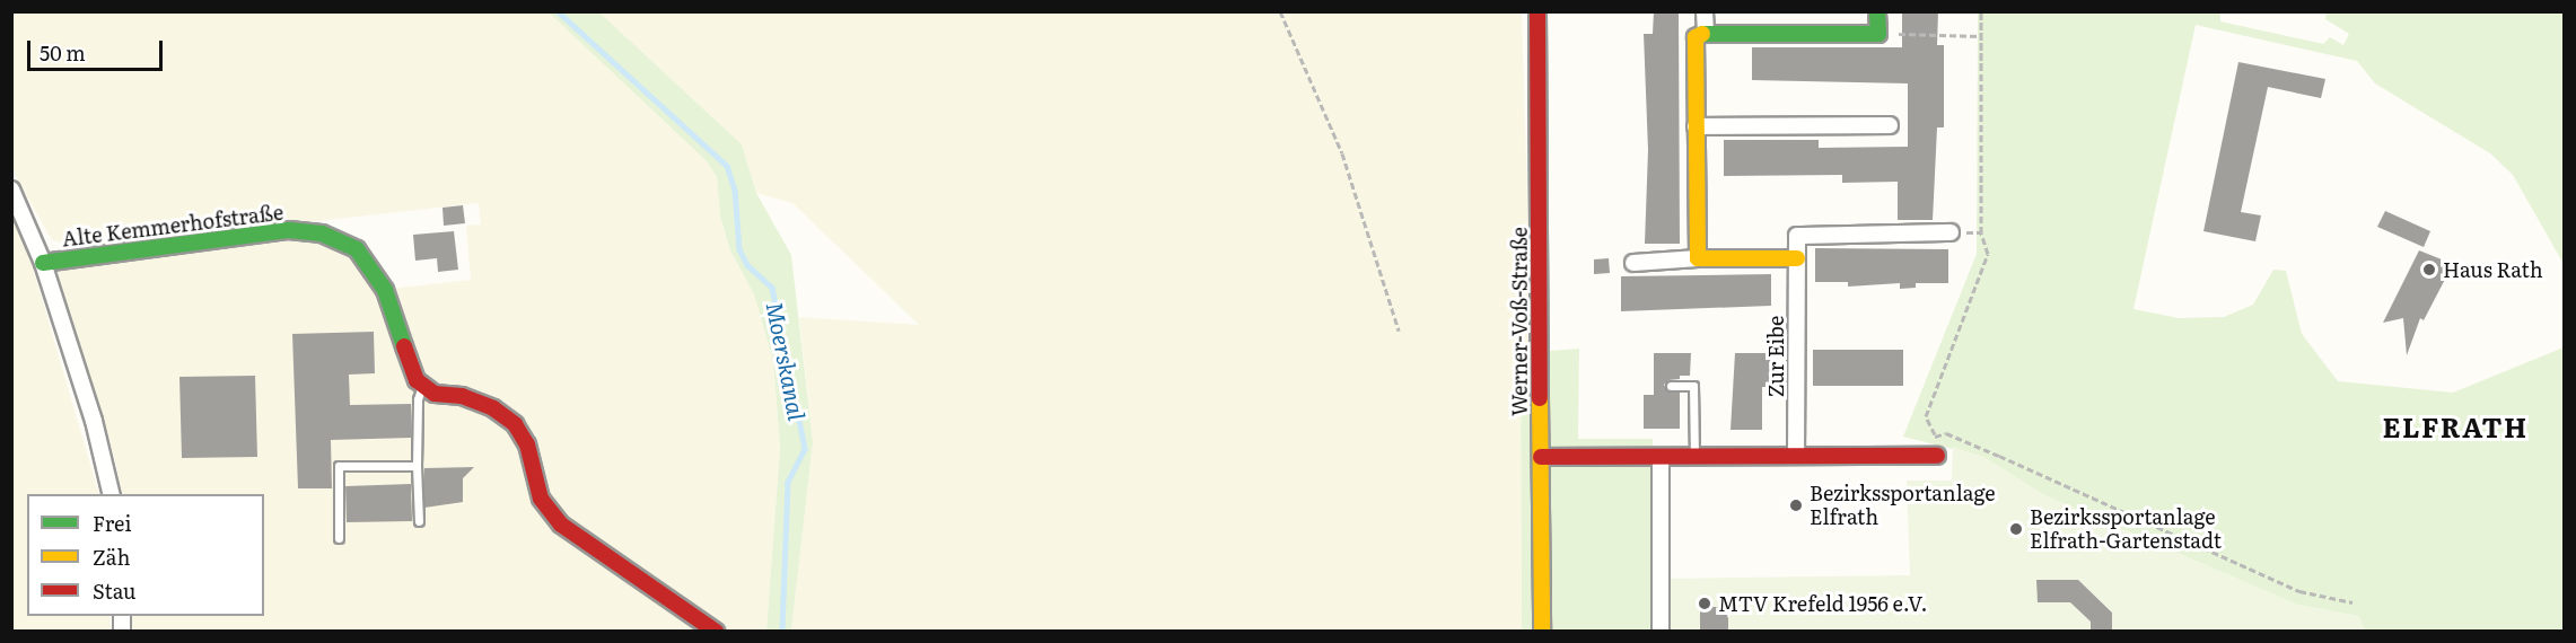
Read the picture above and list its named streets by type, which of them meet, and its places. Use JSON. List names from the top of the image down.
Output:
{
  "streets": {
    "street": ["Alte Kemmerhofstraße", "Werner-Voß-Straße", "Zur Eibe"]
  },
  "districts": ["ELFRATH"],
  "water": ["Moerskanal"],
  "places": [
    "Haus Rath",
    "Bezirkssportanlage Elfrath",
    "Bezirkssportanlage Elfrath-Gartenstadt",
    "MTV Krefeld 1956 e.V."
  ],
  "legend": ["Frei", "Zäh", "Stau"],
  "scale_bar": "50 m"
}
